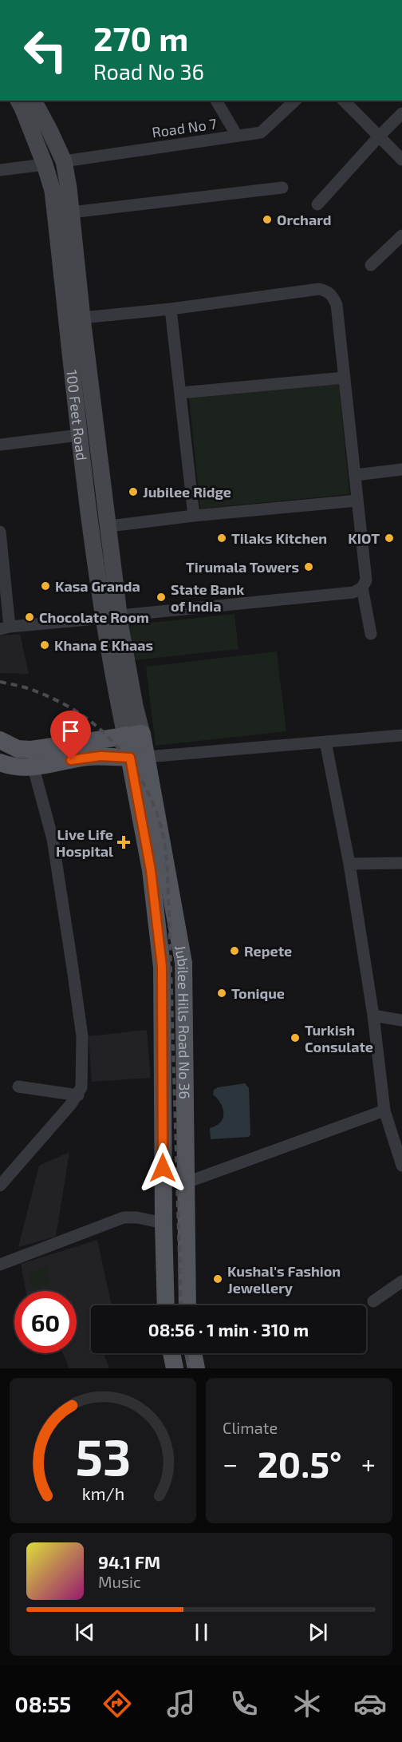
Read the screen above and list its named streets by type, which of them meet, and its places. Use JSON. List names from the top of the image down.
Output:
{
  "streets": {
    "main road": ["100 Feet Road", "Jubilee Hills Road No 36"],
    "street": ["Road No 7"]
  },
  "crossings": [
    ["Road No 7", "100 Feet Road"],
    ["100 Feet Road", "Jubilee Hills Road No 36"]
  ],
  "places": {
    "other": [
      "Orchard",
      "Jubilee Ridge",
      "Tilaks Kitchen",
      "KIOT",
      "Tirumala Towers",
      "Kasa Granda",
      "State Bank of India",
      "Chocolate Room",
      "Khana E Khaas",
      "Repete",
      "Tonique",
      "Turkish Consulate",
      "Kushal's Fashion Jewellery"
    ],
    "health": ["Live Life Hospital"]
  },
  "page": {
    "turn": ["270 m", "Road No 36"],
    "limit": "60",
    "trip": "08:56 · 1 min · 310 m",
    "tile": "Climate",
    "heat": ["−", "20.5°", "+"],
    "song": ["94.1 FM", "Music"],
    "tabs": "08:55",
    "gauge": ["53", "km/h"]
  }
}
